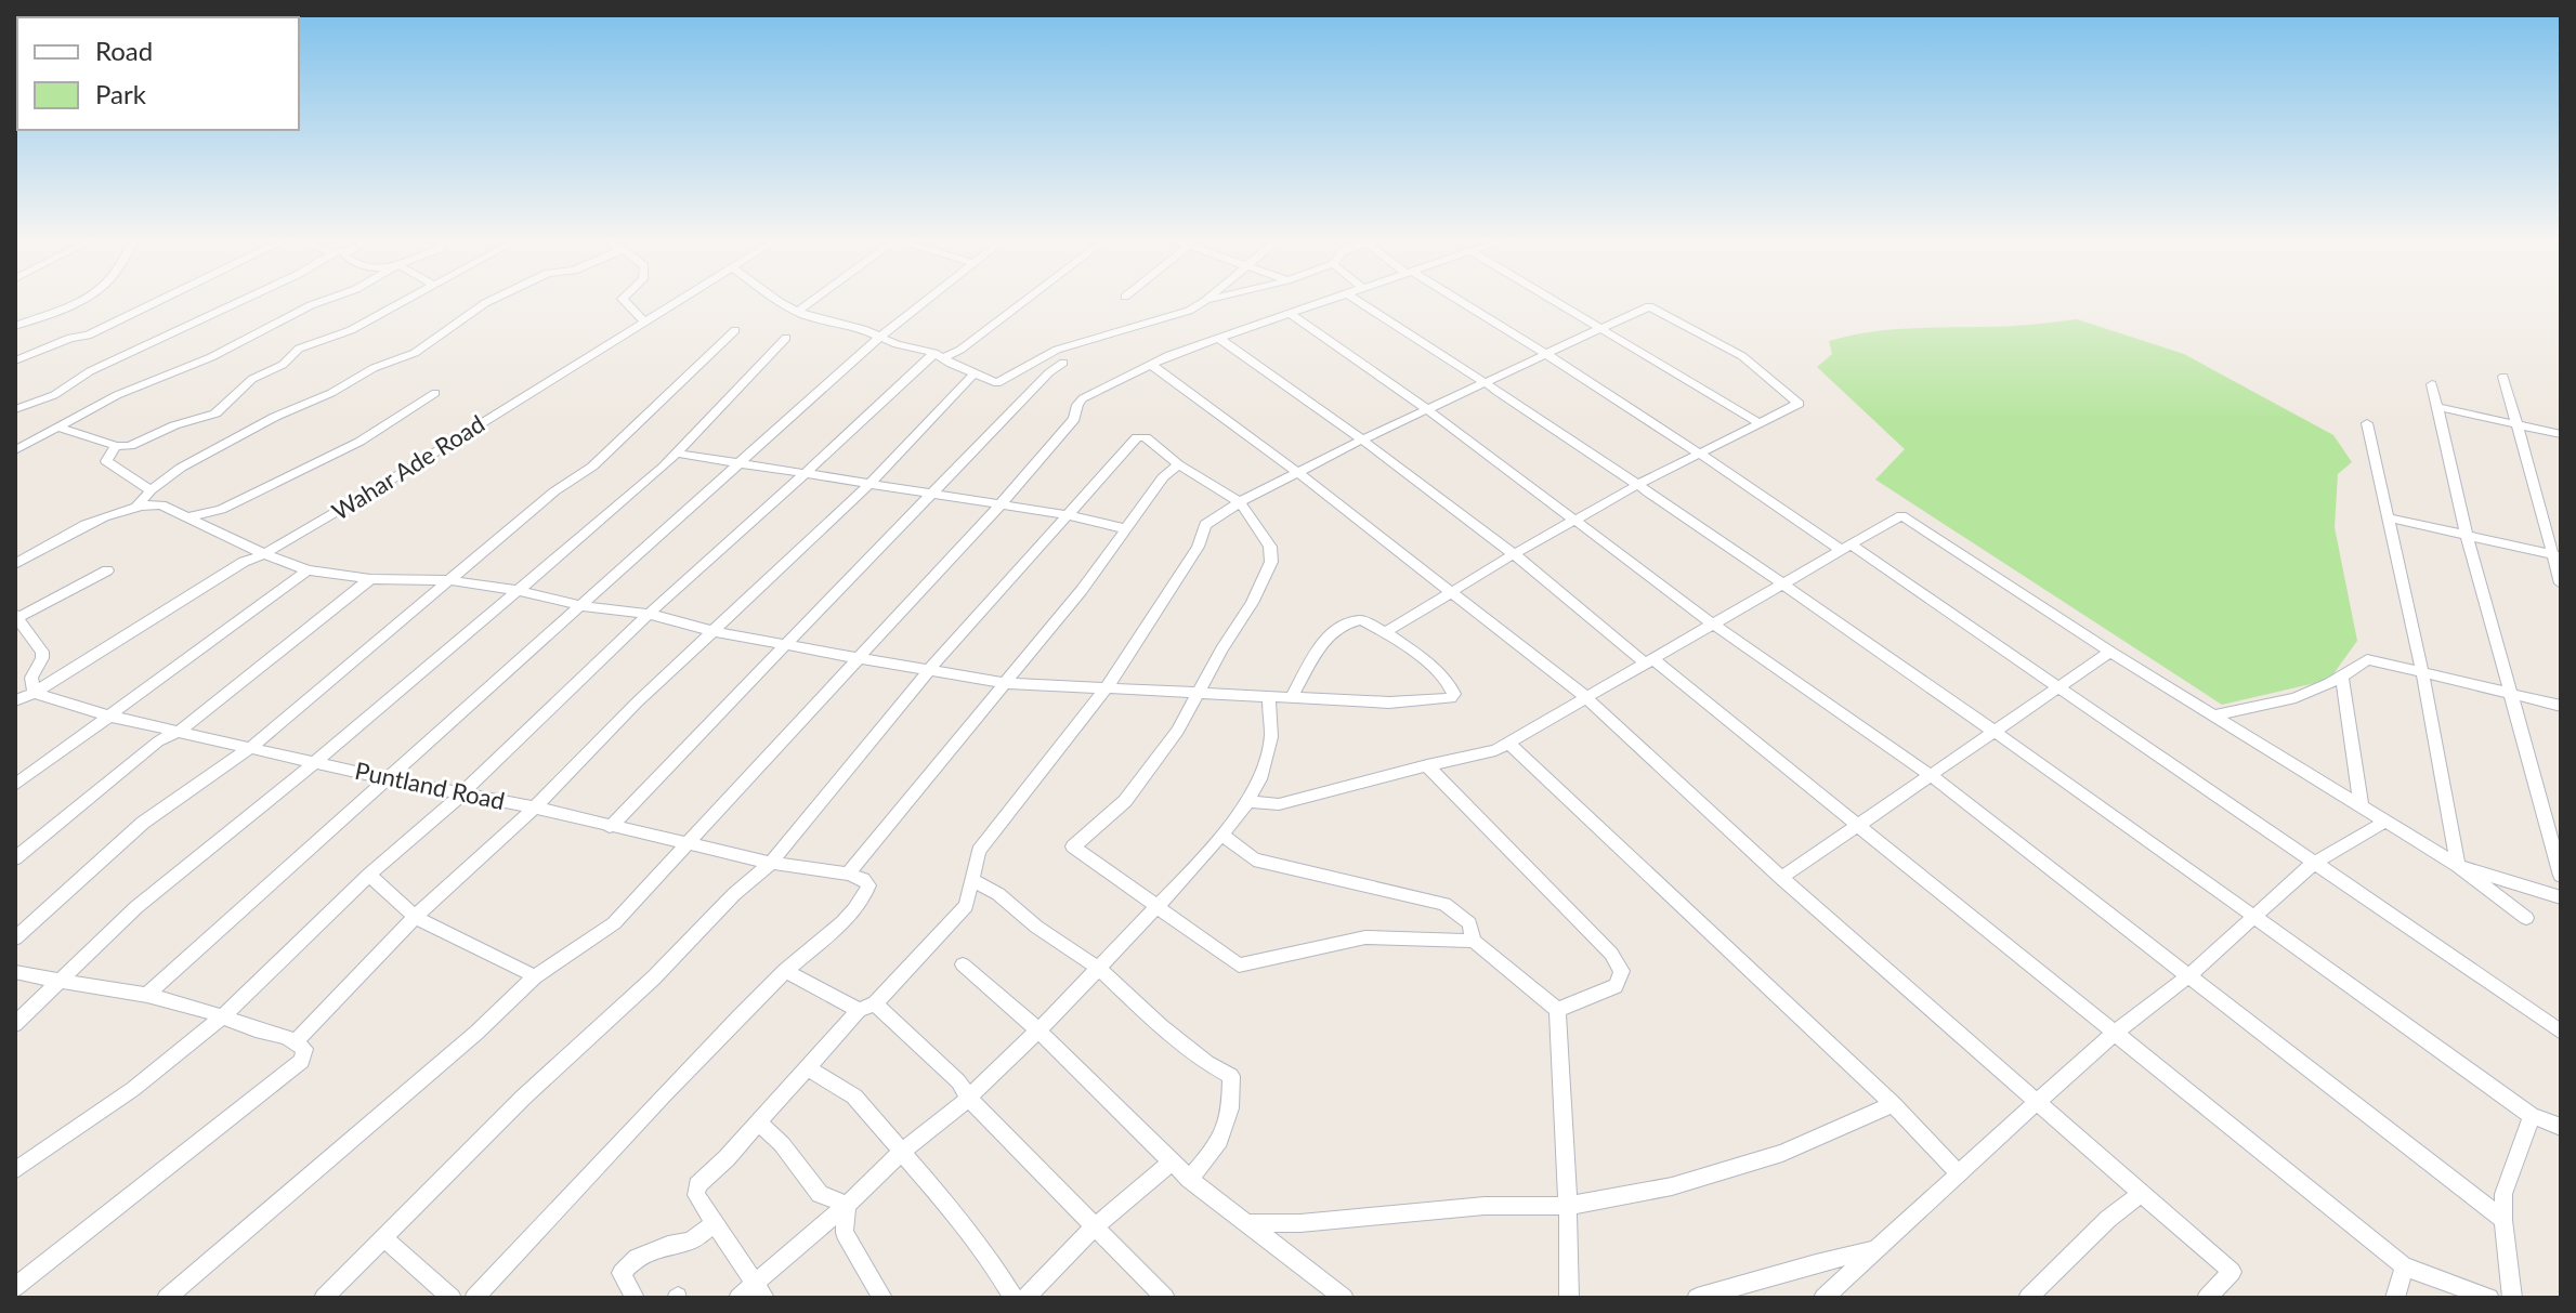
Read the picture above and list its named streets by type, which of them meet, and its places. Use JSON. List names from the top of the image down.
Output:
{
  "streets": {
    "street": ["Wahar Ade Road", "Puntland Road"]
  },
  "crossings": [
    ["Wahar Ade Road", "Puntland Road"]
  ],
  "legend": ["Road", "Park"]
}
